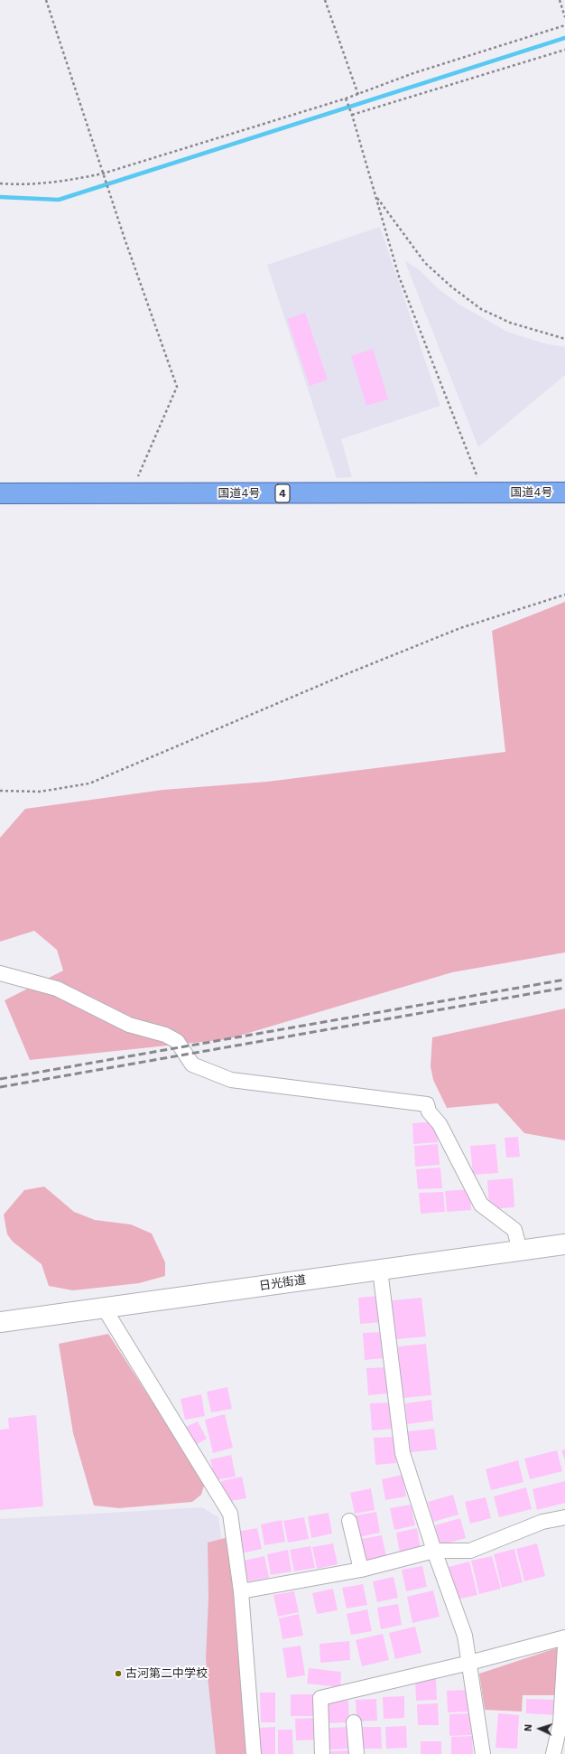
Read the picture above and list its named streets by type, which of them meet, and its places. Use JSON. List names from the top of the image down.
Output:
{
  "streets": {
    "highway": ["国道4号", "4"],
    "main road": ["日光街道"]
  },
  "places": ["古河第二中学校"],
  "north": "left"
}
